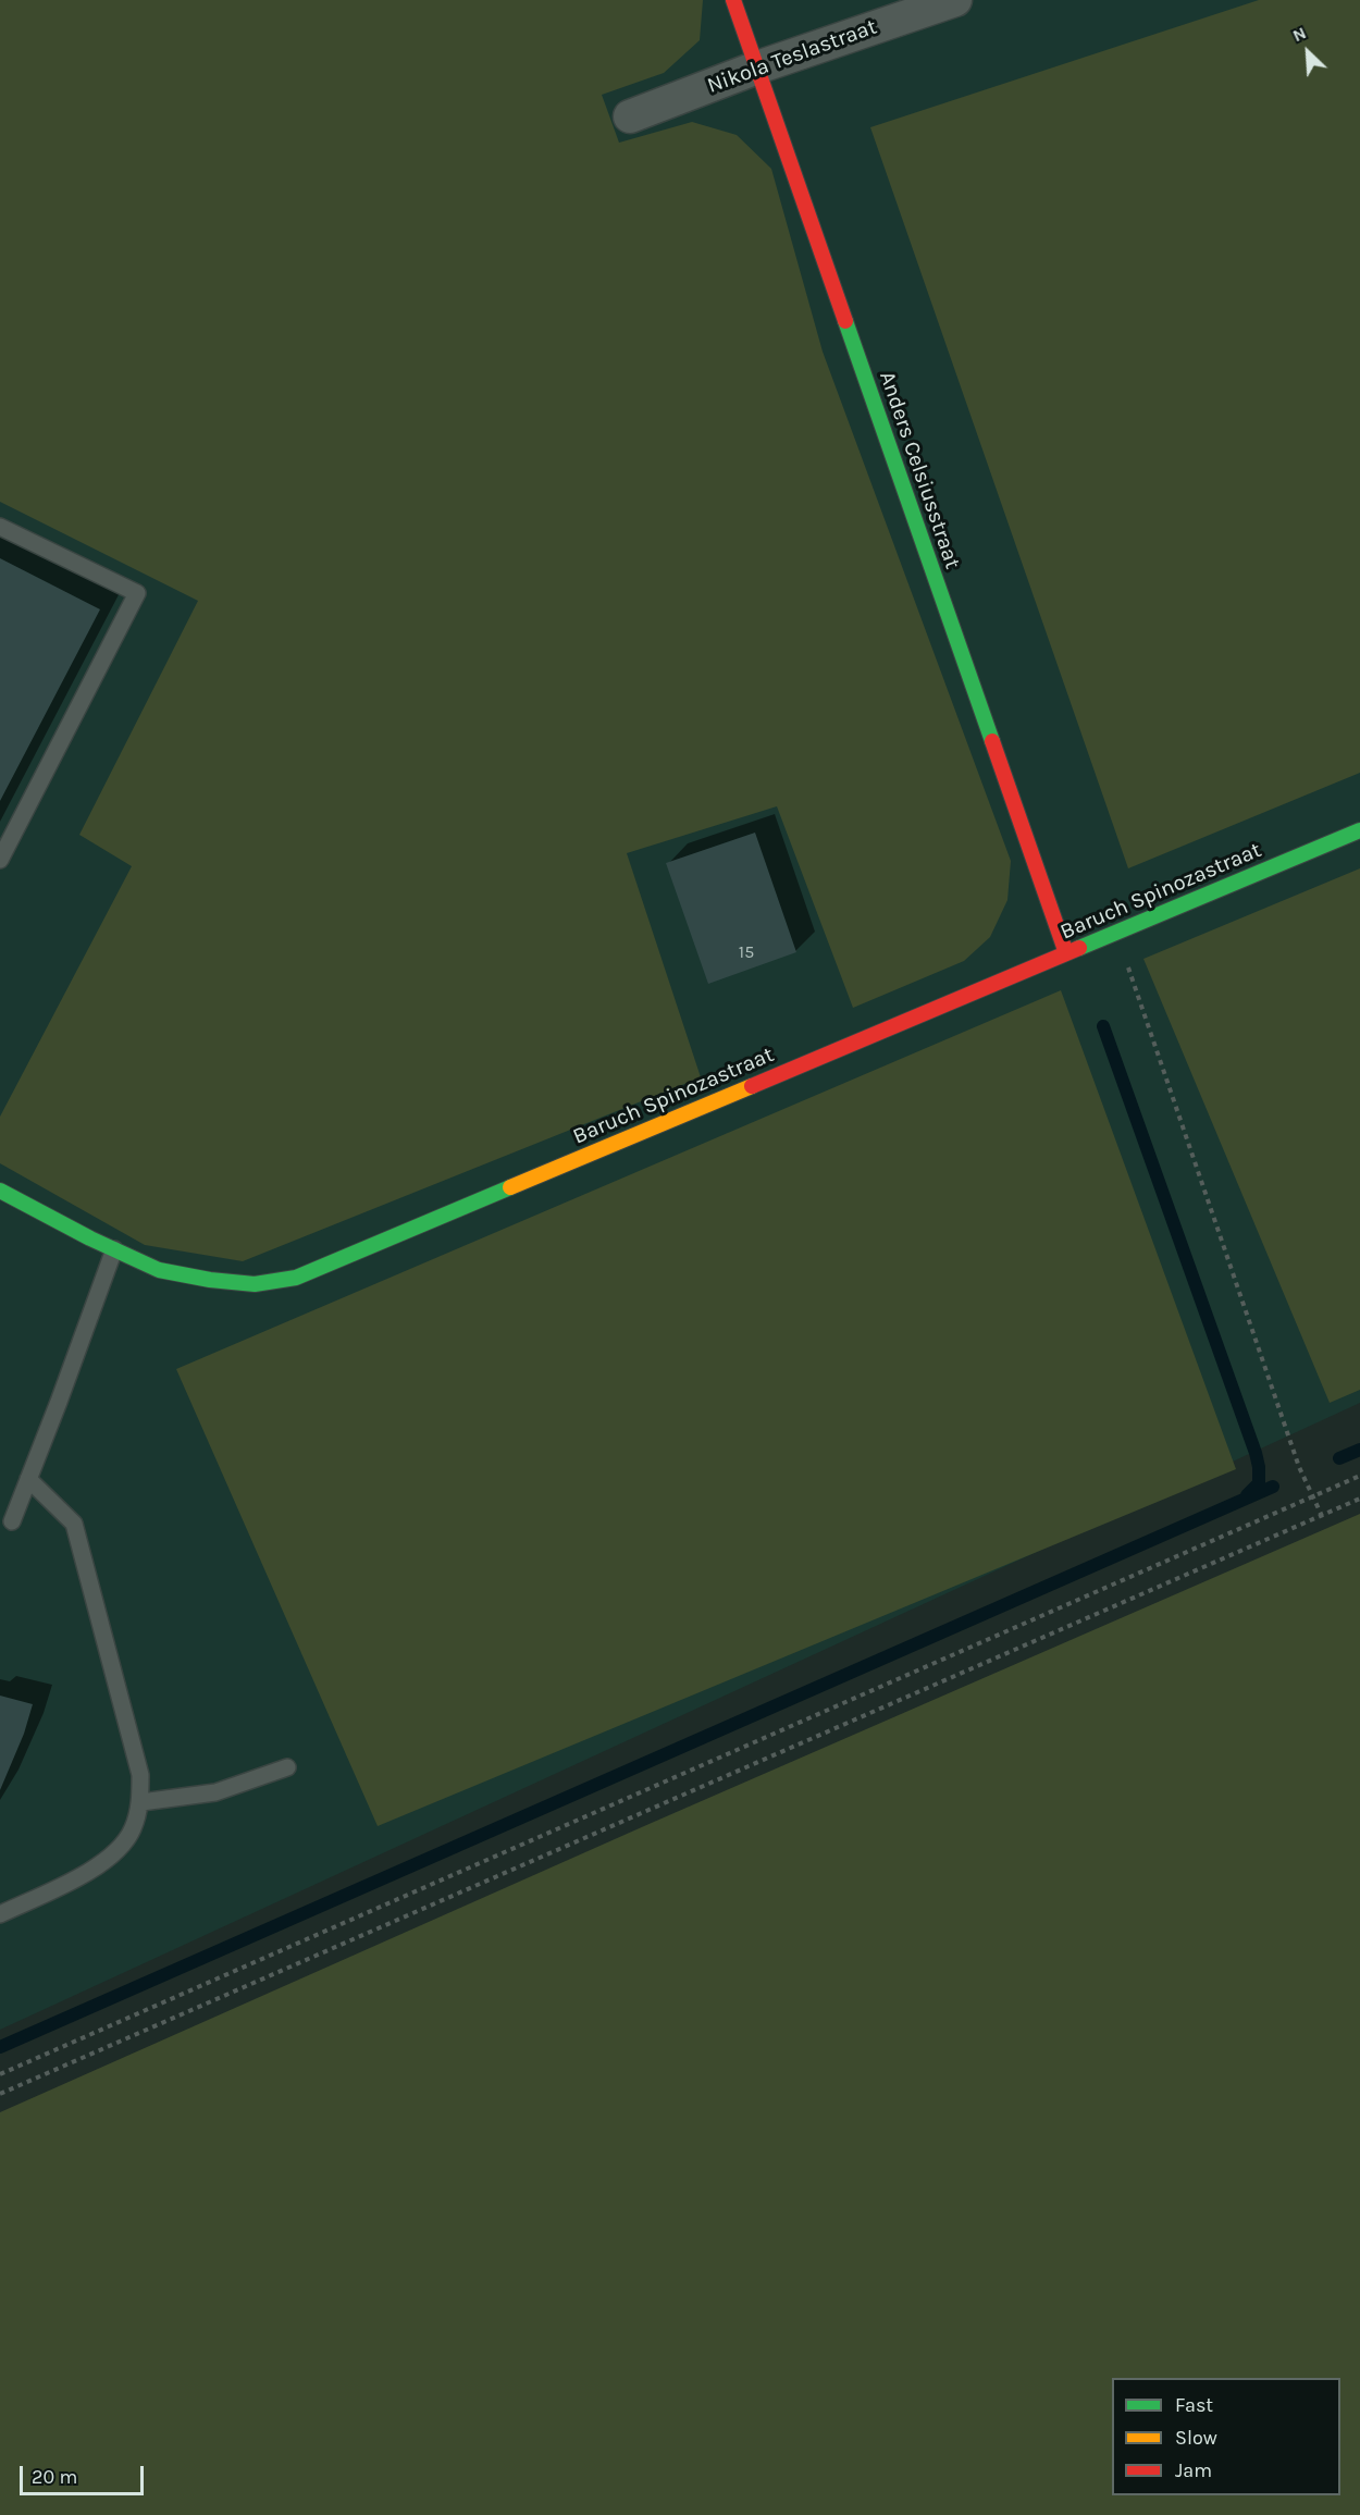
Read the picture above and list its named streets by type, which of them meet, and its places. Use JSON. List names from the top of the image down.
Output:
{
  "streets": {
    "street": ["Nikola Teslastraat", "Anders Celsiusstraat", "Baruch Spinozastraat"]
  },
  "crossings": [
    ["Nikola Teslastraat", "Anders Celsiusstraat"],
    ["Anders Celsiusstraat", "Baruch Spinozastraat"]
  ],
  "house_numbers": ["15"],
  "legend": ["Fast", "Slow", "Jam"],
  "scale_bar": "20 m",
  "north": "top left"
}
